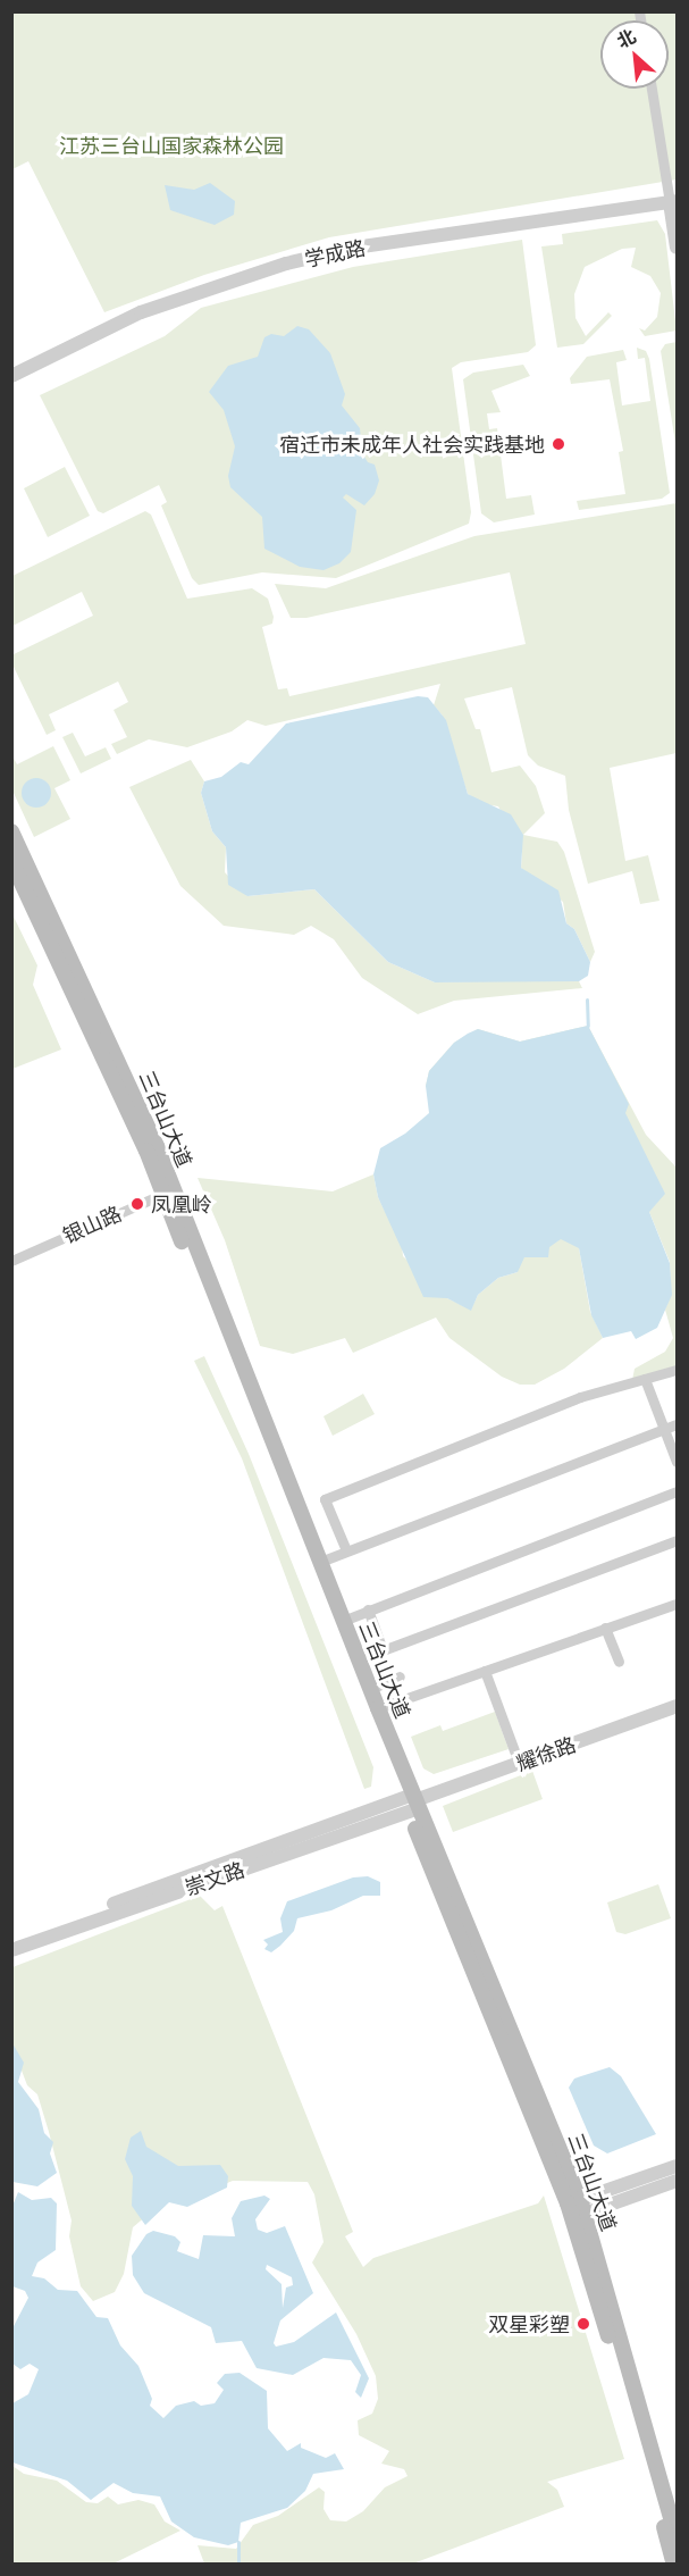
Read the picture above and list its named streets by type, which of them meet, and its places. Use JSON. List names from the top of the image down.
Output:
{
  "streets": {
    "main road": ["三台山大道"],
    "street": [
      "学成路",
      "银山路",
      "耀徐路",
      "崇文路"
    ]
  },
  "crossings": [
    ["三台山大道", "银山路"],
    ["三台山大道", "耀徐路"],
    ["三台山大道", "崇文路"],
    ["耀徐路", "崇文路"]
  ],
  "parks": ["江苏三台山国家森林公园"],
  "places": ["宿迁市未成年人社会实践基地", "凤凰岭", "双星彩塑"],
  "north": "top left"
}
